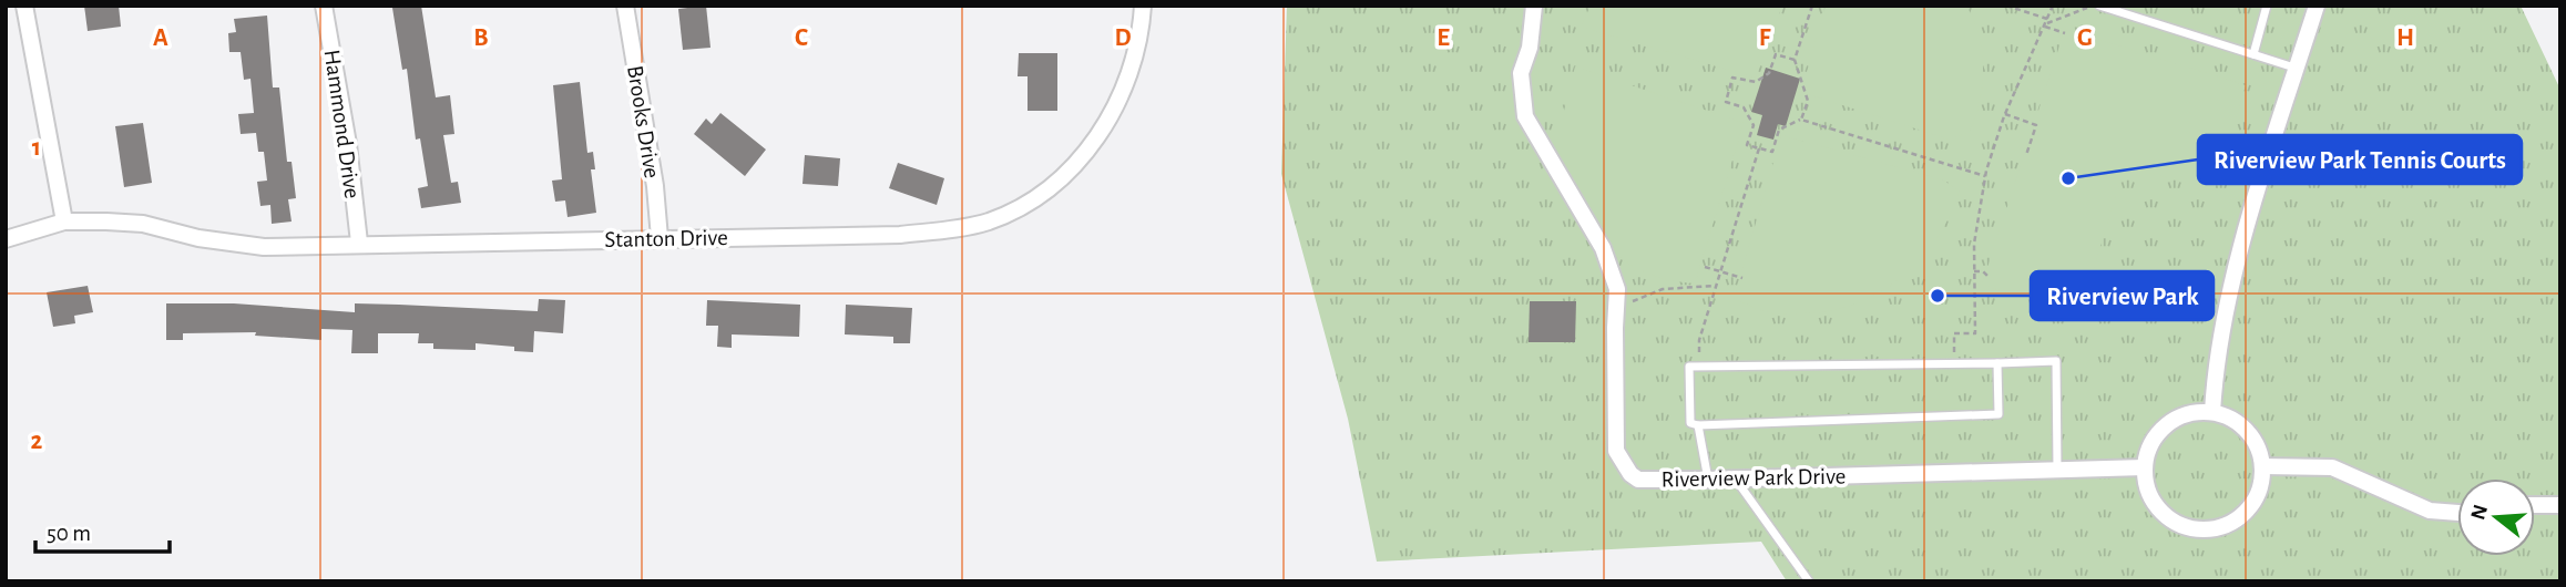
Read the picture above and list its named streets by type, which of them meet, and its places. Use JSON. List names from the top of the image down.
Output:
{
  "streets": {
    "street": [
      "Brooks Drive",
      "Hammond Drive",
      "Stanton Drive",
      "Riverview Park Drive"
    ]
  },
  "crossings": [
    ["Brooks Drive", "Stanton Drive"],
    ["Hammond Drive", "Stanton Drive"]
  ],
  "places": ["Riverview Park Tennis Courts", "Riverview Park"],
  "scale_bar": "50 m",
  "north": "left",
  "grid": {
    "columns": [
      "A",
      "B",
      "C",
      "D",
      "E",
      "F",
      "G",
      "H"
    ],
    "rows": ["1", "2"]
  }
}
